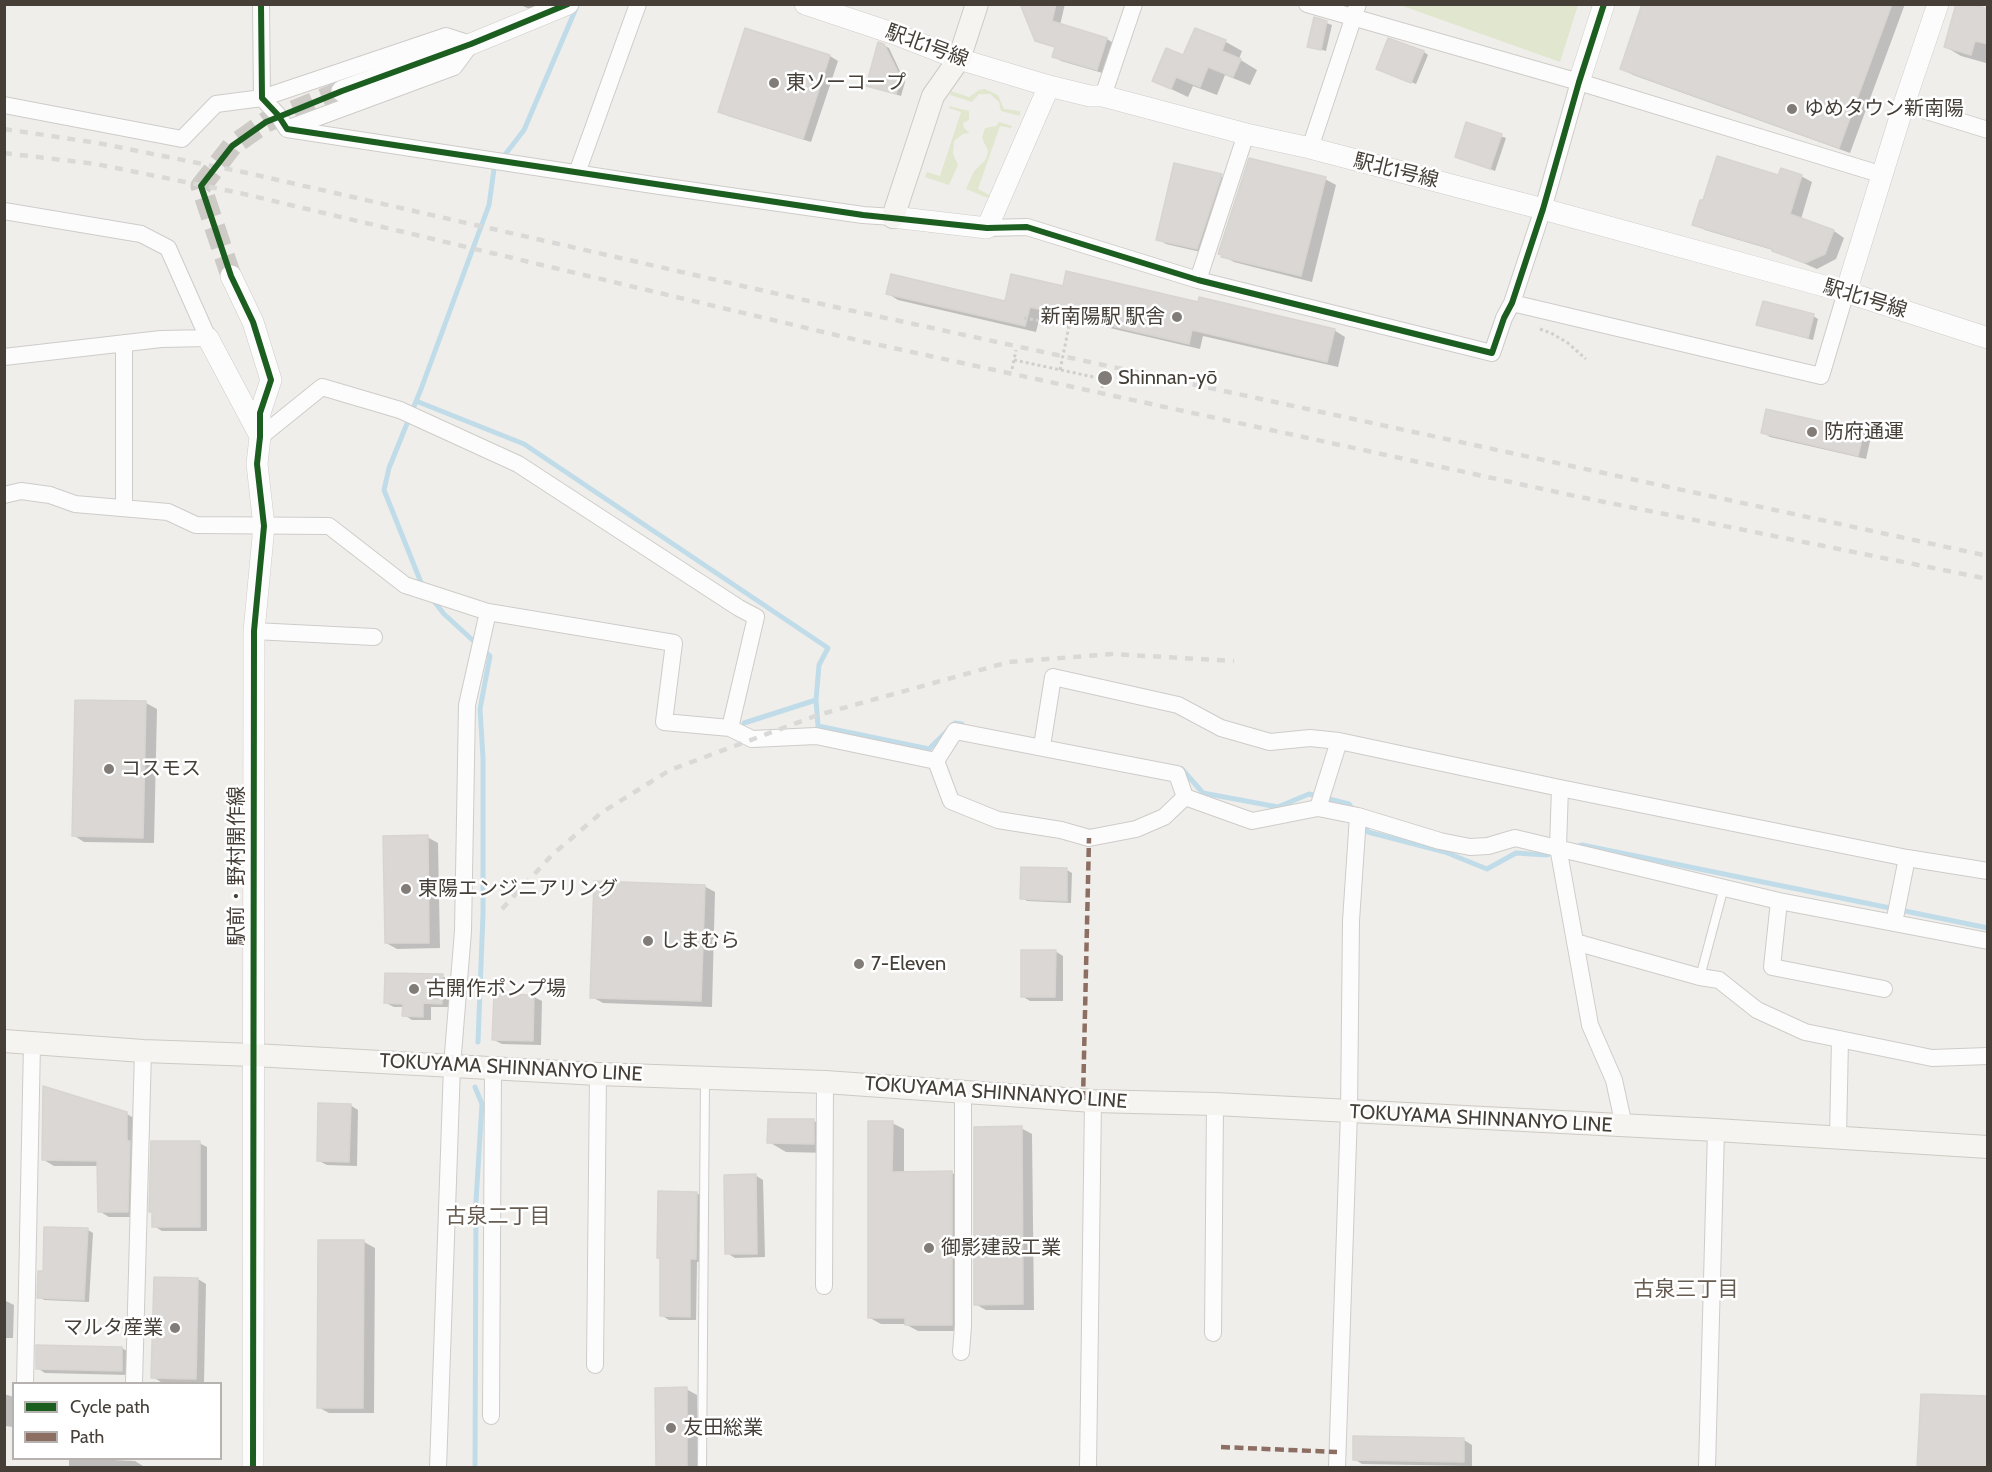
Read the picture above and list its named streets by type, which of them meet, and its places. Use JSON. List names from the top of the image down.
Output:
{
  "streets": {
    "main road": ["TOKUYAMA SHINNANYO LINE"],
    "street": ["駅北1号線", "駅前・野村開作線"]
  },
  "crossings": [
    ["駅前・野村開作線", "TOKUYAMA SHINNANYO LINE"]
  ],
  "districts": ["古泉二丁目", "古泉三丁目"],
  "places": [
    "東ソーコープ",
    "ゆめタウン新南陽",
    "新南陽駅 駅舎",
    "Shinnan-yō",
    "防府通運",
    "コスモス",
    "東陽エンジニアリング",
    "しまむら",
    "7-Eleven",
    "古開作ポンプ場",
    "御影建設工業",
    "マルタ産業",
    "友田総業"
  ],
  "legend": ["Cycle path", "Path"]
}
